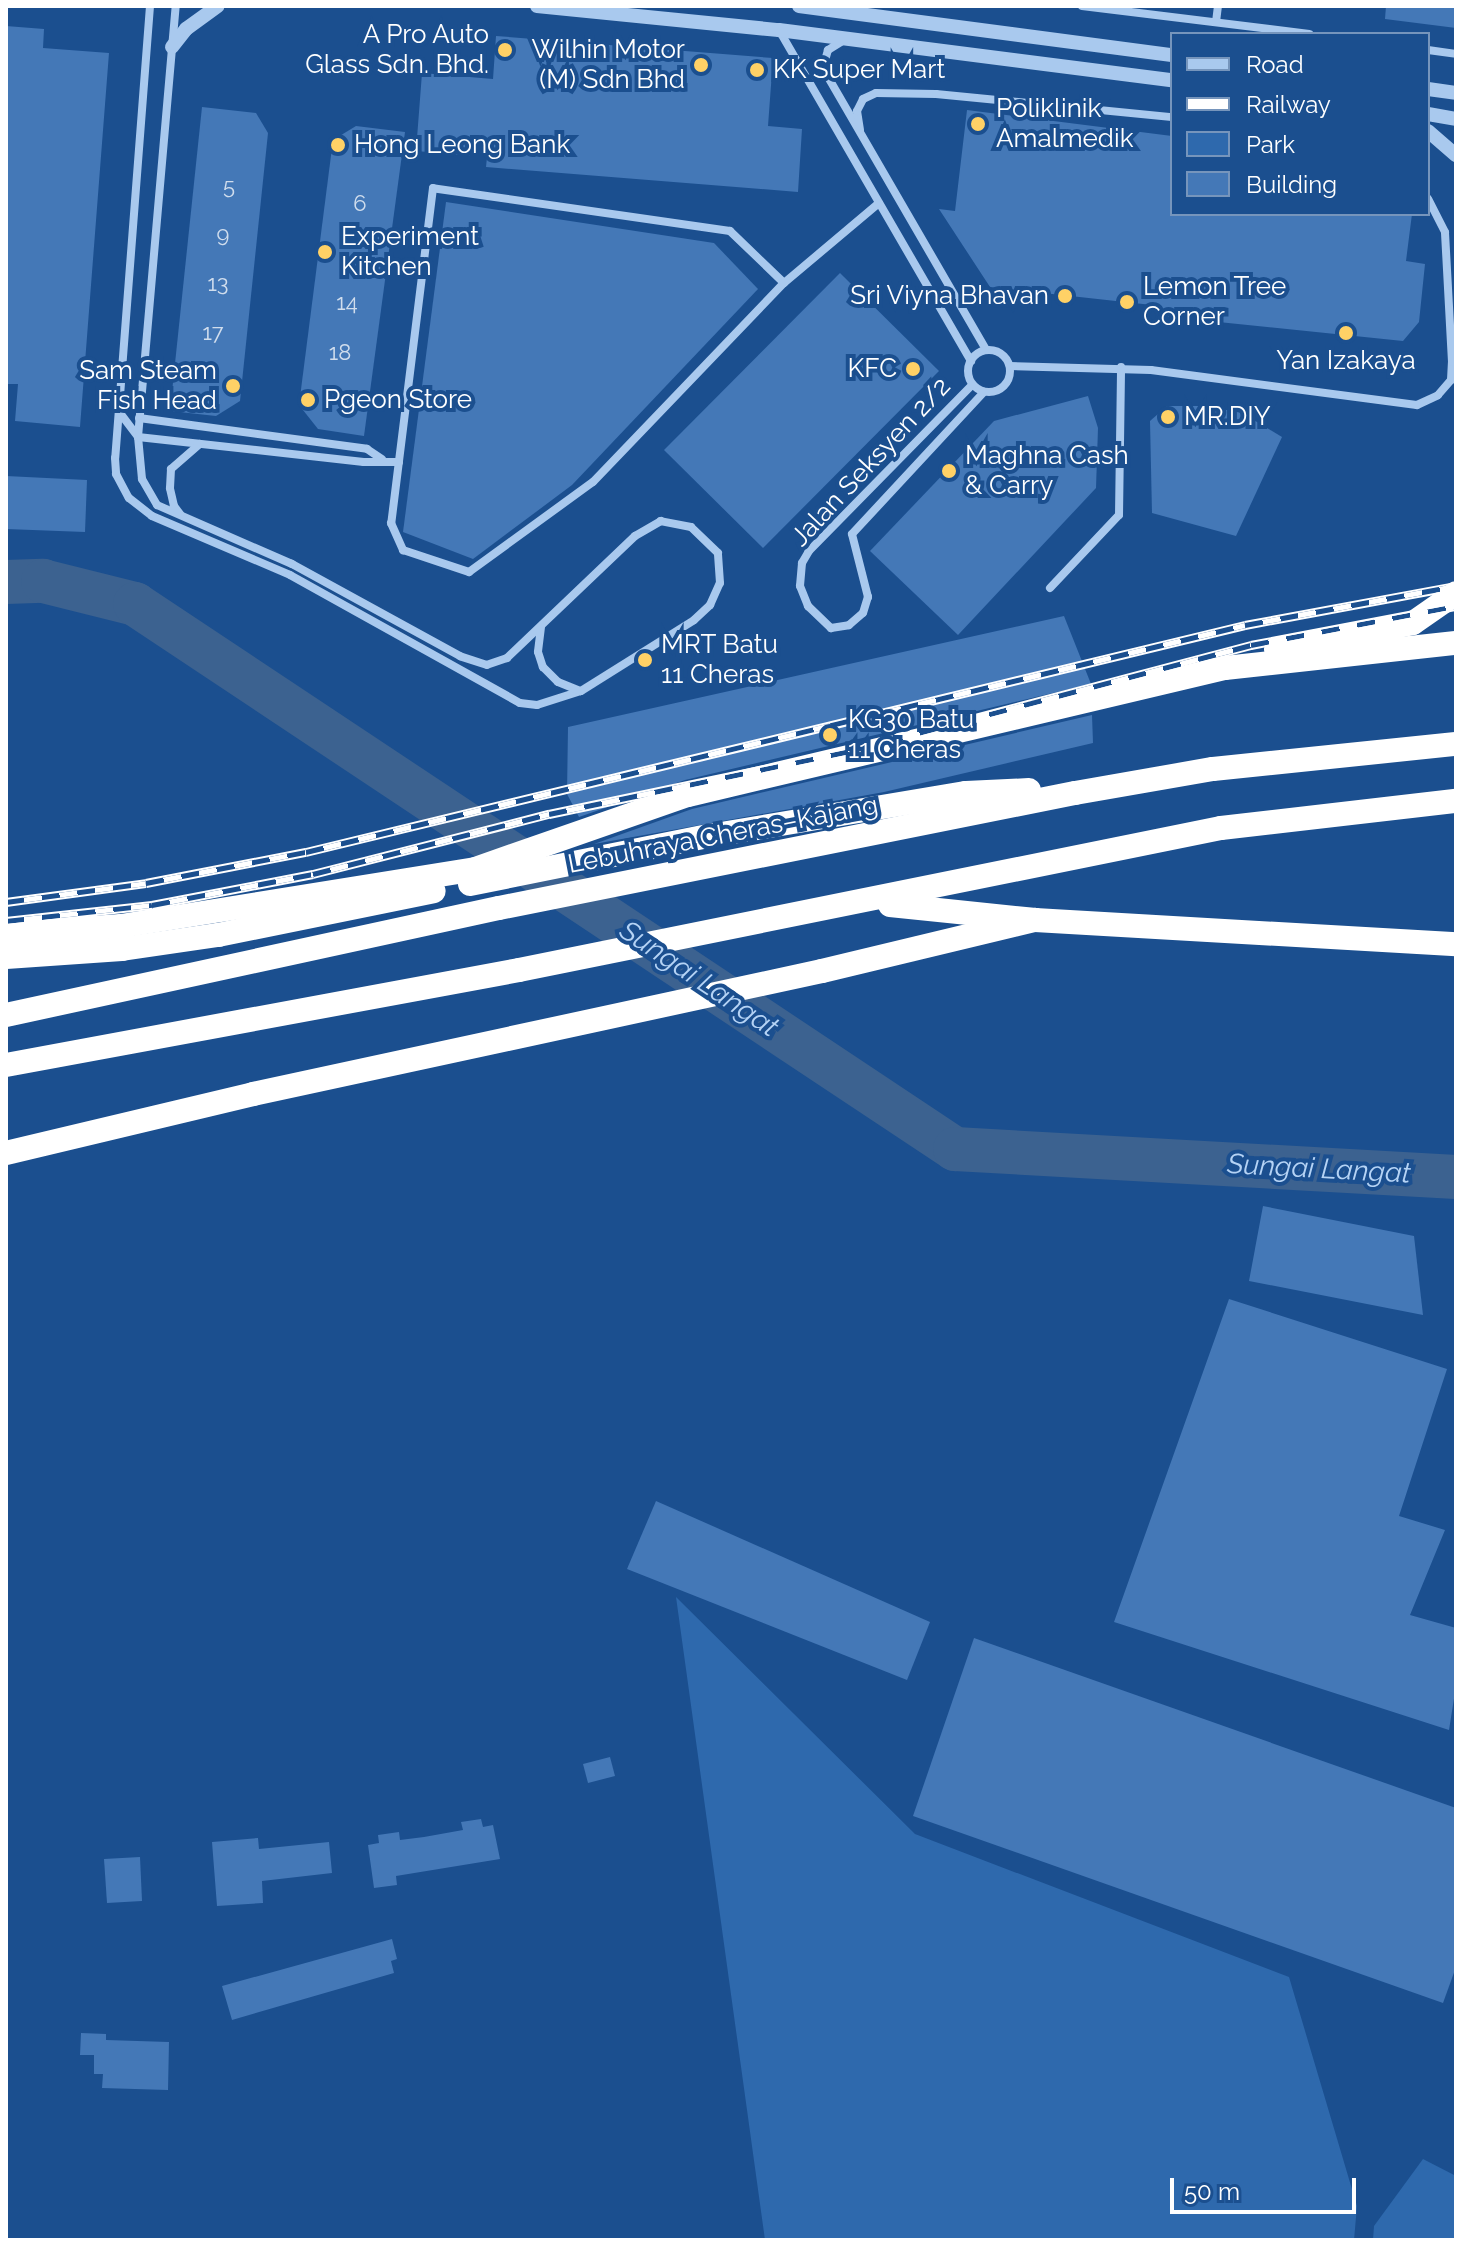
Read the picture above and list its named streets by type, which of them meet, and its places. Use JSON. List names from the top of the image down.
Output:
{
  "streets": {
    "highway": ["Lebuhraya Cheras–Kajang"],
    "street": ["Jalan Seksyen 2/2"]
  },
  "water": ["Sungai Langat"],
  "places": [
    "A Pro Auto Glass Sdn. Bhd.",
    "Wilhin Motor (M) Sdn Bhd",
    "KK Super Mart",
    "Poliklinik Amalmedik",
    "Hong Leong Bank",
    "Experiment Kitchen",
    "Sri Viyna Bhavan",
    "Lemon Tree Corner",
    "Yan Izakaya",
    "KFC",
    "Sam Steam Fish Head",
    "Pgeon Store",
    "MR.DIY",
    "Maghna Cash & Carry",
    "MRT Batu 11 Cheras",
    "KG30 Batu 11 Cheras"
  ],
  "house_numbers": [
    "5",
    "6",
    "9",
    "13",
    "14",
    "17",
    "18"
  ],
  "legend": [
    "Road",
    "Railway",
    "Park",
    "Building"
  ],
  "scale_bar": "50 m"
}
